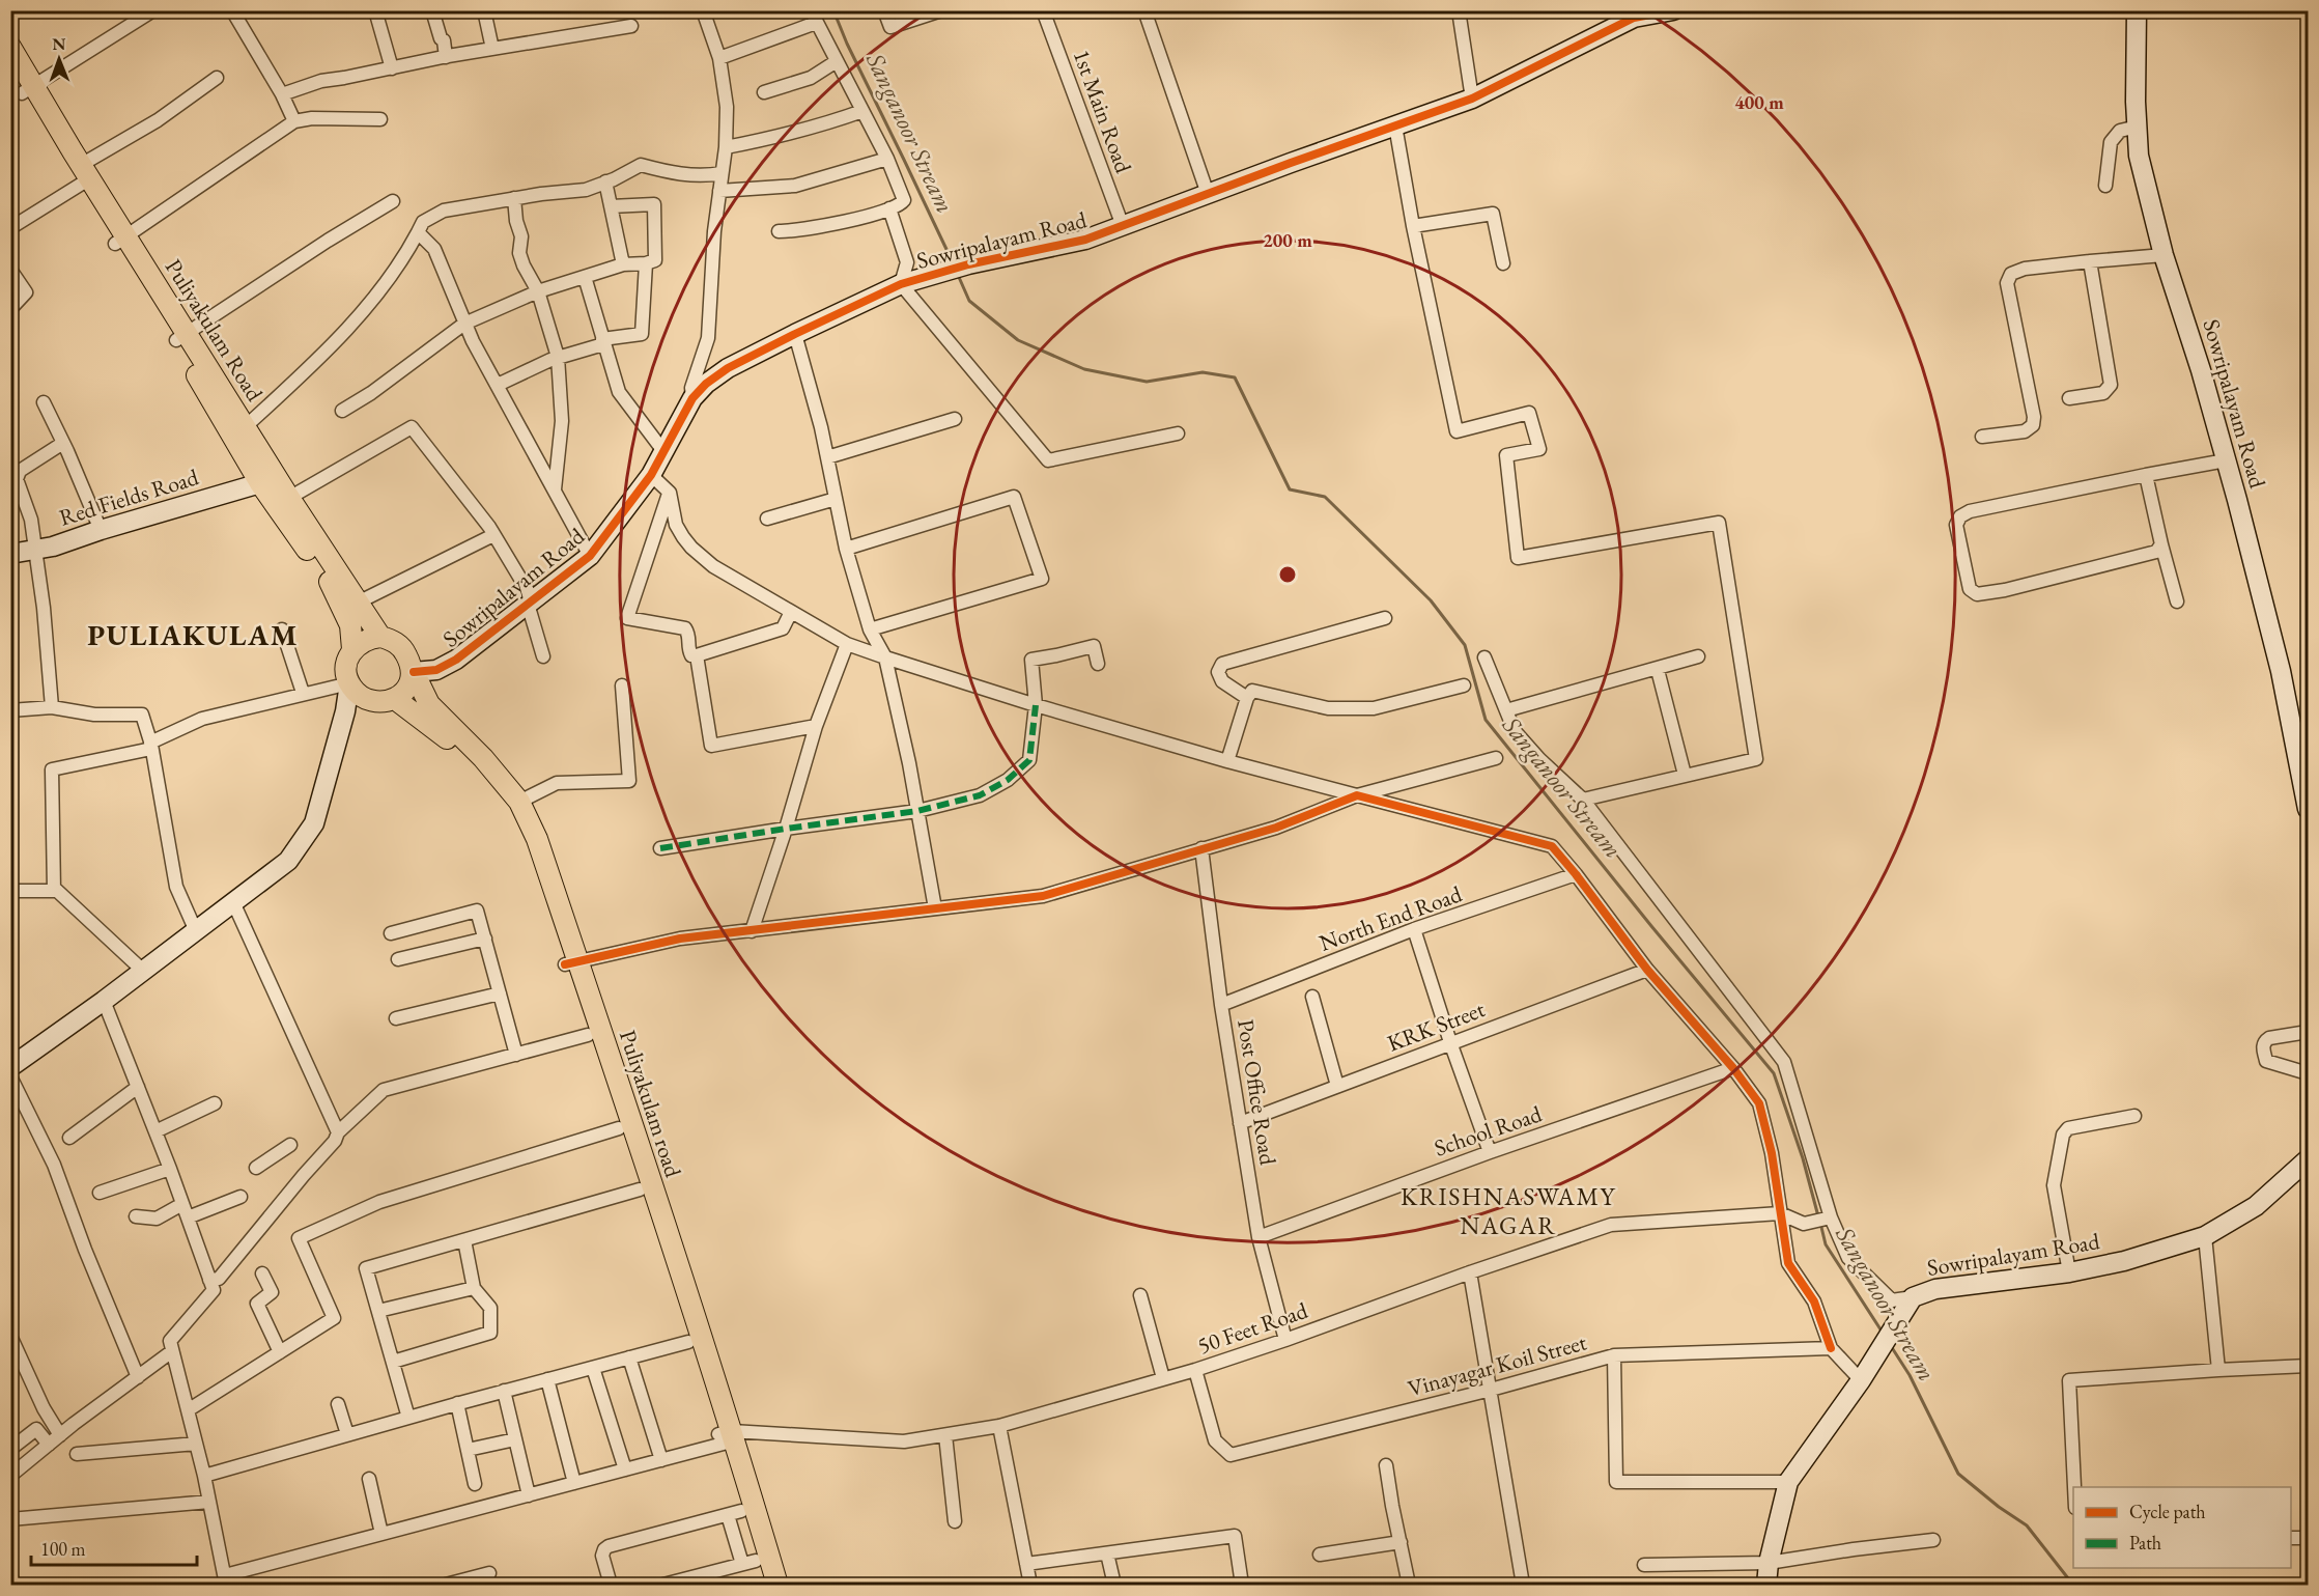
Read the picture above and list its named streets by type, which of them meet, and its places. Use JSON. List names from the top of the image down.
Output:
{
  "streets": {
    "main road": ["Puliyakulam Road", "Puliyakulam road"],
    "street": [
      "1st Main Road",
      "Sowripalayam Road",
      "Red Fields Road",
      "North End Road",
      "KRK Street",
      "Post Office Road",
      "School Road",
      "50 Feet Road",
      "Vinayagar Koil Street"
    ]
  },
  "crossings": [
    ["1st Main Road", "Sowripalayam Road"],
    ["Sowripalayam Road", "Puliyakulam Road"],
    ["Sowripalayam Road", "Puliyakulam road"],
    ["Puliyakulam Road", "Red Fields Road"],
    ["Puliyakulam Road", "Puliyakulam road"],
    ["North End Road", "Post Office Road"],
    ["KRK Street", "Post Office Road"],
    ["Post Office Road", "School Road"],
    ["Post Office Road", "50 Feet Road"],
    ["Puliyakulam road", "50 Feet Road"],
    ["50 Feet Road", "Vinayagar Koil Street"]
  ],
  "districts": ["PULIAKULAM", "KRISHNASWAMY NAGAR"],
  "water": ["Sanganoor Stream"],
  "legend": ["Cycle path", "Path"],
  "scale_bar": "100 m",
  "north": "top",
  "rings": ["400 m", "200 m"]
}
